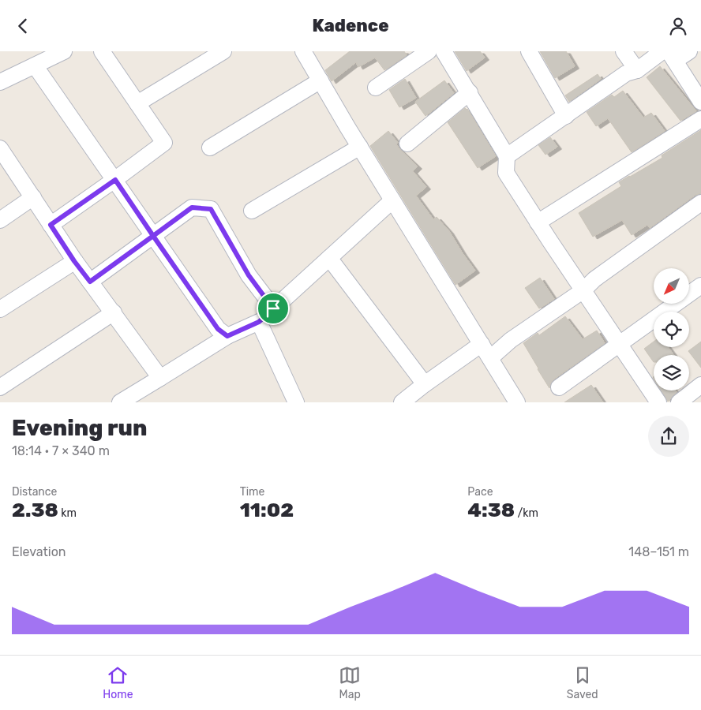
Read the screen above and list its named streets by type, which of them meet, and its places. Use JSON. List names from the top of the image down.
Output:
{
  "north": "bottom left",
  "page": {
    "header": "Kadence",
    "heading": ["Evening run", "18:14 · 7 × 340 m"],
    "stats": [
      ["Distance", "2.38 km"],
      ["Time", "11:02"],
      ["Pace", "4:38 /km"]
    ],
    "chart": ["Elevation", "148–151 m"],
    "tabs": ["Home", "Map", "Saved"]
  }
}
